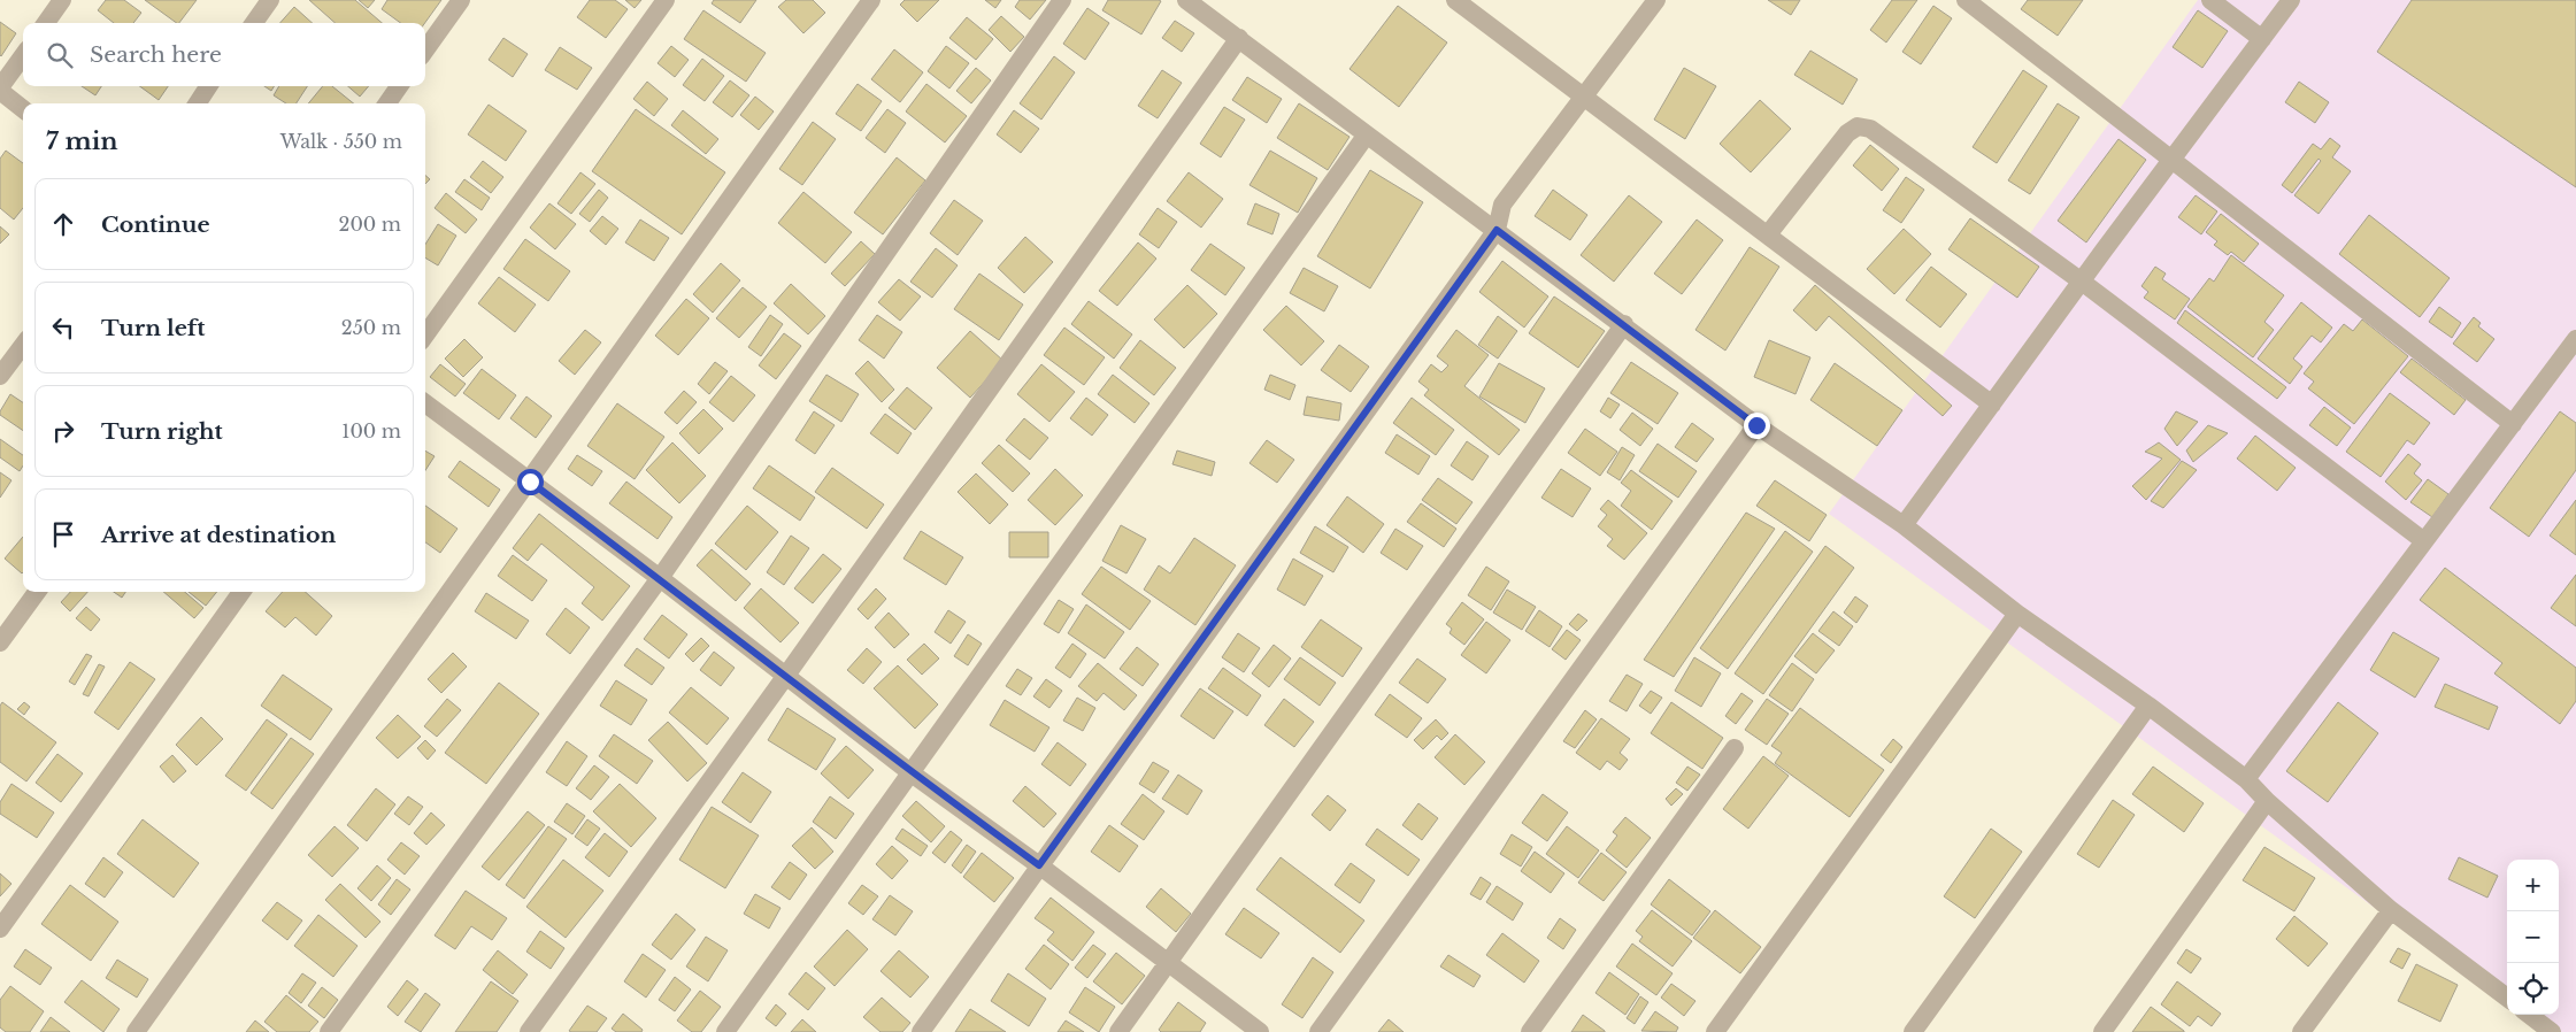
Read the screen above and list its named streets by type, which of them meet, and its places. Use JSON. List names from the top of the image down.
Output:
{
  "page": {
    "search": "Search here",
    "heading": ["7 min", "Walk · 550 m"],
    "list": [
      ["Continue", "200 m"],
      ["Turn left", "250 m"],
      ["Turn right", "100 m"],
      "Arrive at destination"
    ],
    "map_buttons": ["+", "−"]
  }
}
